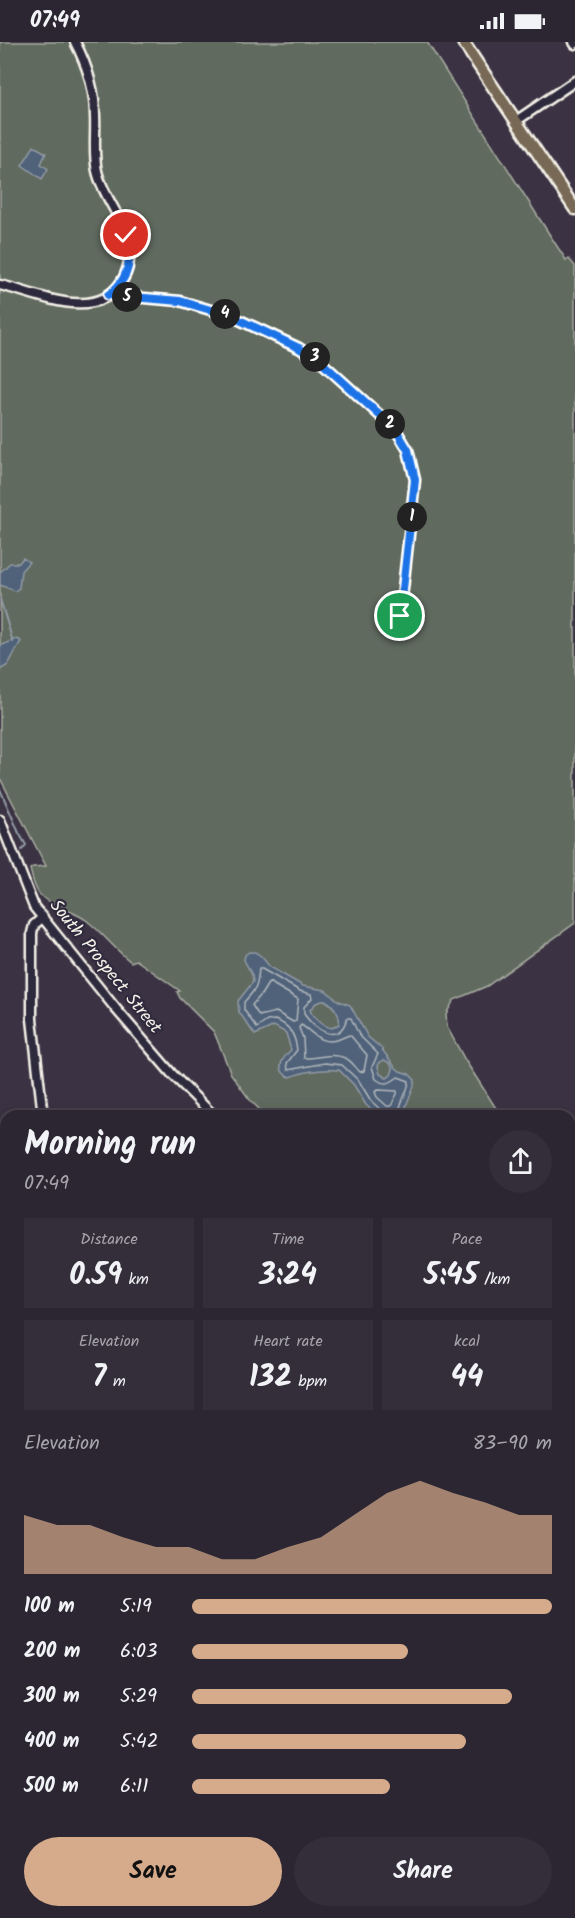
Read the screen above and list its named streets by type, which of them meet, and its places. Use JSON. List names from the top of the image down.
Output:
{
  "streets": {
    "street": ["South Prospect Street"]
  },
  "page": {
    "status": "07:49",
    "pins": [
      "5",
      "4",
      "3",
      "2",
      "1"
    ],
    "heading": ["Morning run", "07:49"],
    "stats": [
      ["Distance", "0.59 km"],
      ["Time", "3:24"],
      ["Pace", "5:45 /km"],
      ["Elevation", "7 m"],
      ["Heart rate", "132 bpm"],
      ["kcal", "44"]
    ],
    "chart": ["Elevation", "83–90 m"],
    "list": [
      {
        "name": "100 m",
        "note": "5:19"
      },
      {
        "name": "200 m",
        "note": "6:03"
      },
      {
        "name": "300 m",
        "note": "5:29"
      },
      {
        "name": "400 m",
        "note": "5:42"
      },
      {
        "name": "500 m",
        "note": "6:11"
      }
    ],
    "buttons": ["Save", "Share"]
  }
}
